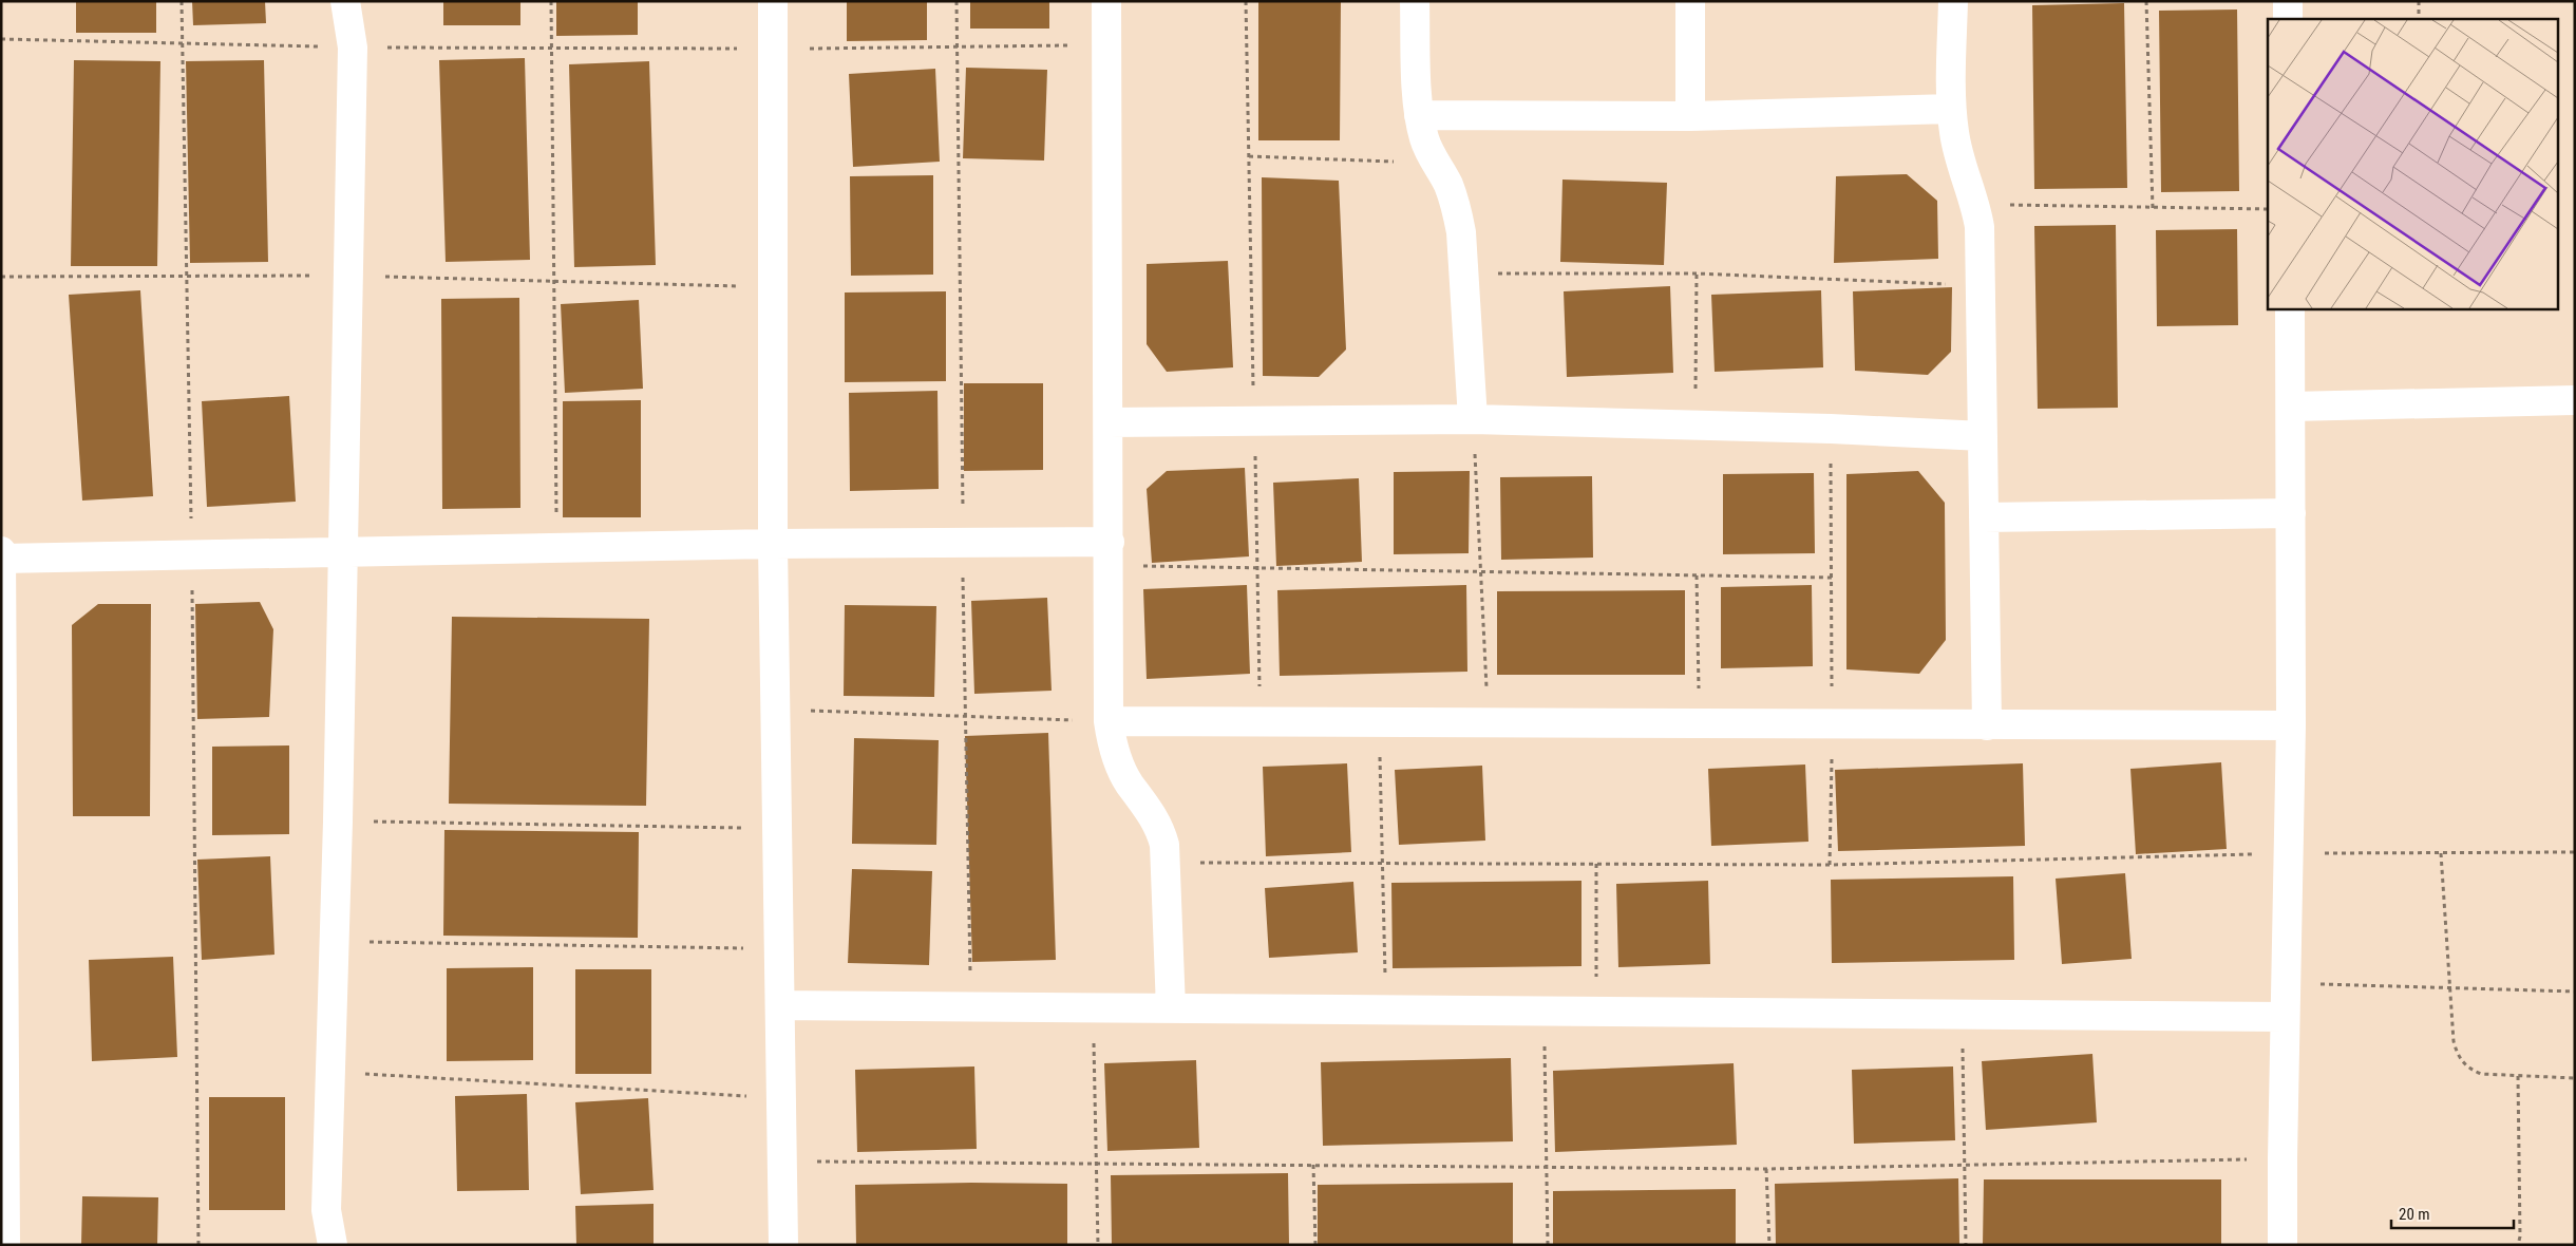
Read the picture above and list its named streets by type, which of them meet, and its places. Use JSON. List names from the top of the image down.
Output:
{
  "scale_bar": "20 m"
}
